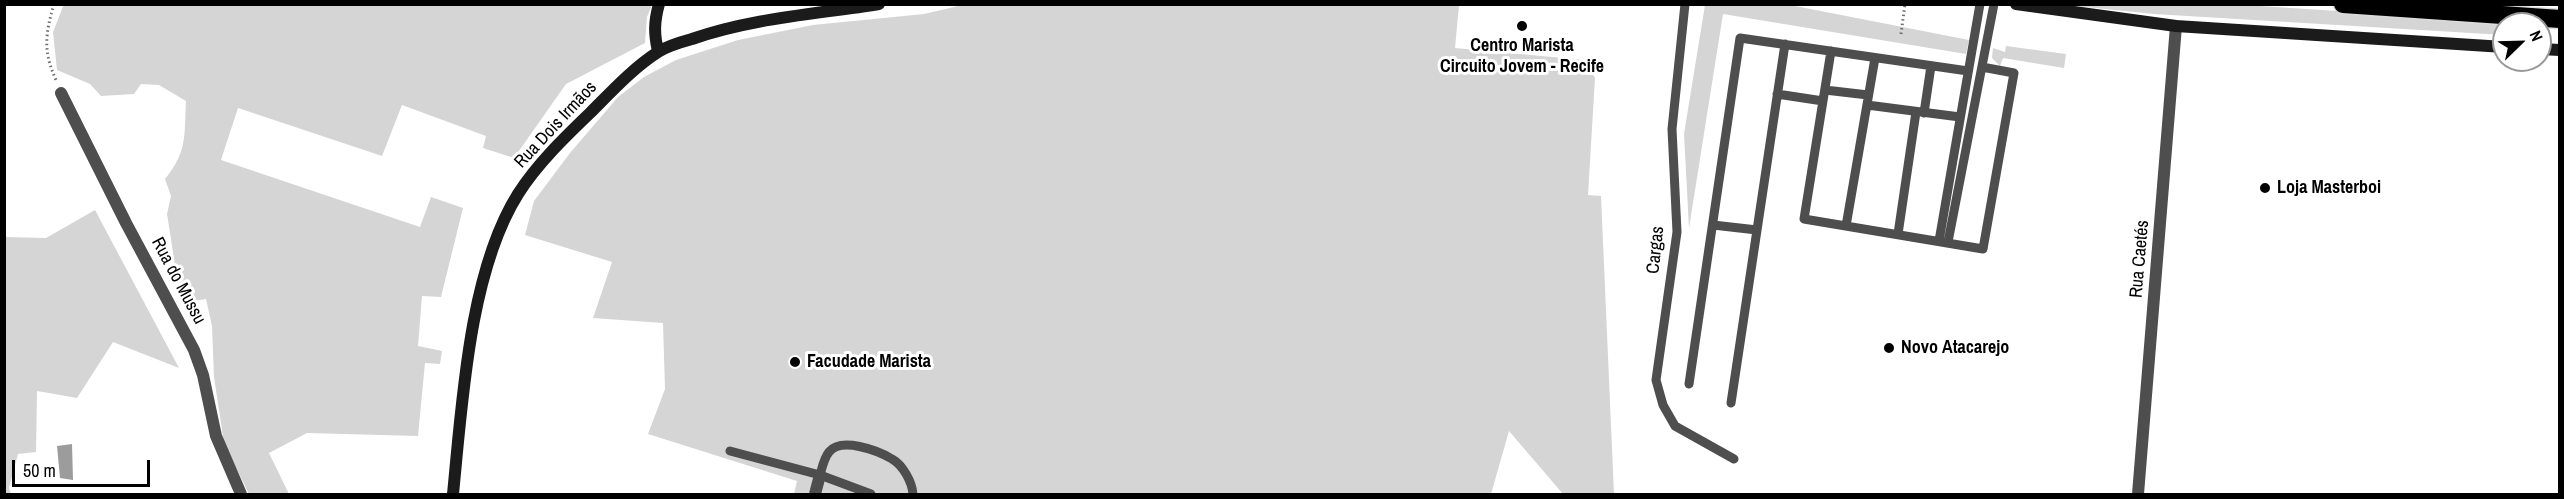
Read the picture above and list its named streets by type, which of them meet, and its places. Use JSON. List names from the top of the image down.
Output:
{
  "streets": {
    "main road": ["Rua Dois Irmãos"],
    "street": ["Rua Caetés", "Rua do Mussu"],
    "lane": ["Cargas"]
  },
  "places": [
    "Centro Marista Circuito Jovem - Recife",
    "Loja Masterboi",
    "Novo Atacarejo",
    "Facudade Marista"
  ],
  "scale_bar": "50 m",
  "north": "top right"
}
